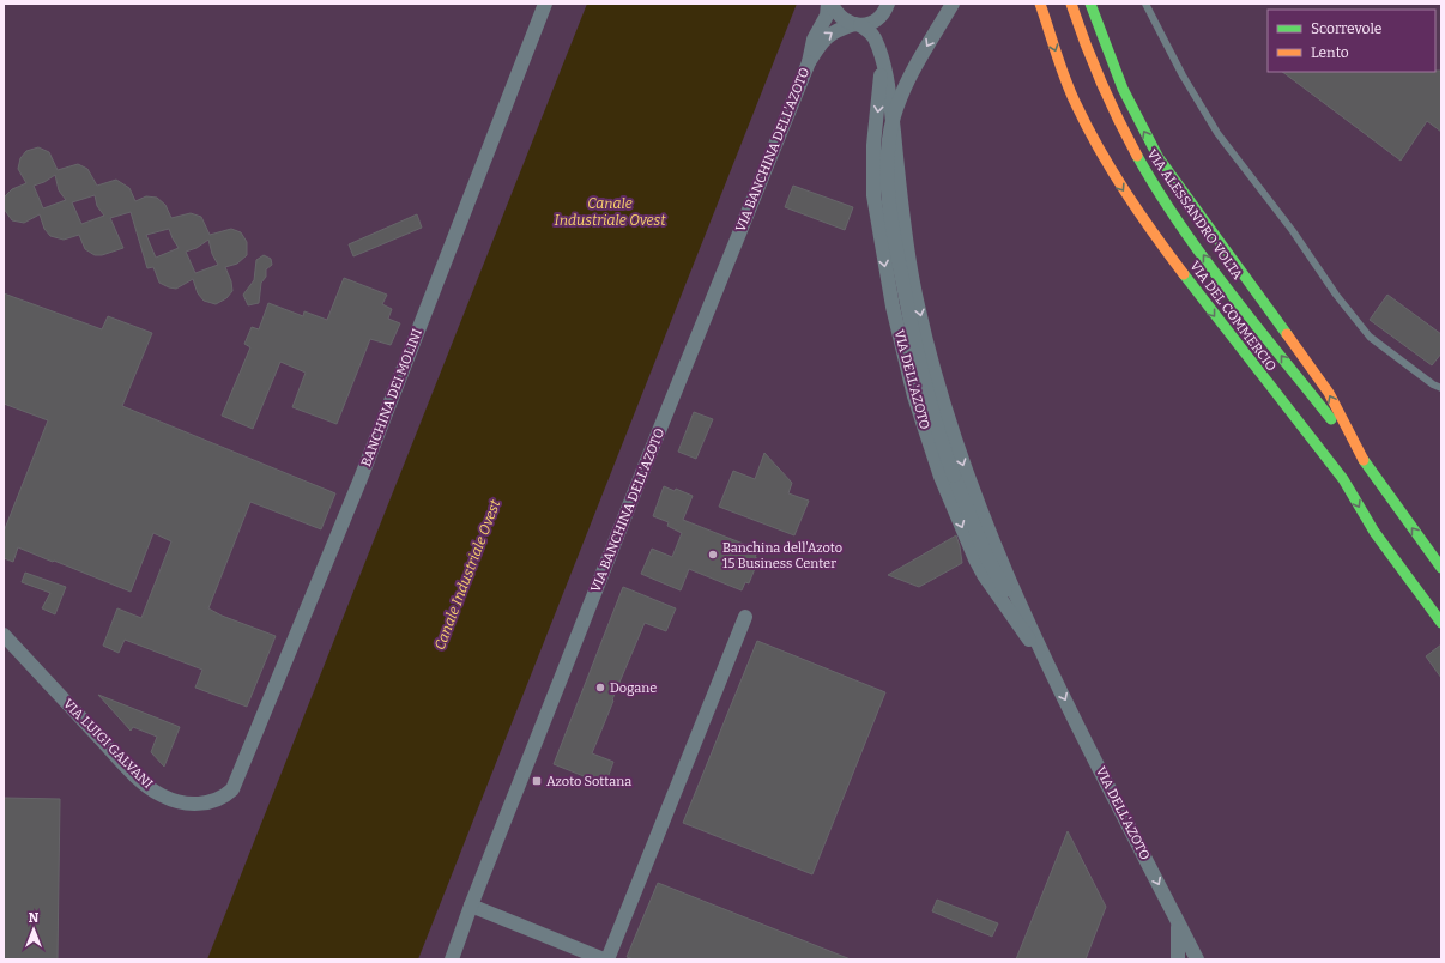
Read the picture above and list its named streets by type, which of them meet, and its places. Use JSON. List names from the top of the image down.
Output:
{
  "streets": {
    "street": [
      "VIA BANCHINA DELL'AZOTO",
      "VIA ALESSANDRO VOLTA",
      "VIA DEL COMMERCIO",
      "VIA DELL'AZOTO",
      "BANCHINA DEI MOLINI",
      "VIA LUIGI GALVANI"
    ]
  },
  "crossings": [
    ["BANCHINA DEI MOLINI", "VIA LUIGI GALVANI"]
  ],
  "one_way": ["VIA DELL'AZOTO"],
  "water": ["Canale Industriale Ovest"],
  "places": {
    "other": ["Banchina dell'Azoto 15 Business Center", "Dogane"],
    "transit": ["Azoto Sottana"]
  },
  "legend": ["Scorrevole", "Lento"],
  "north": "top"
}
